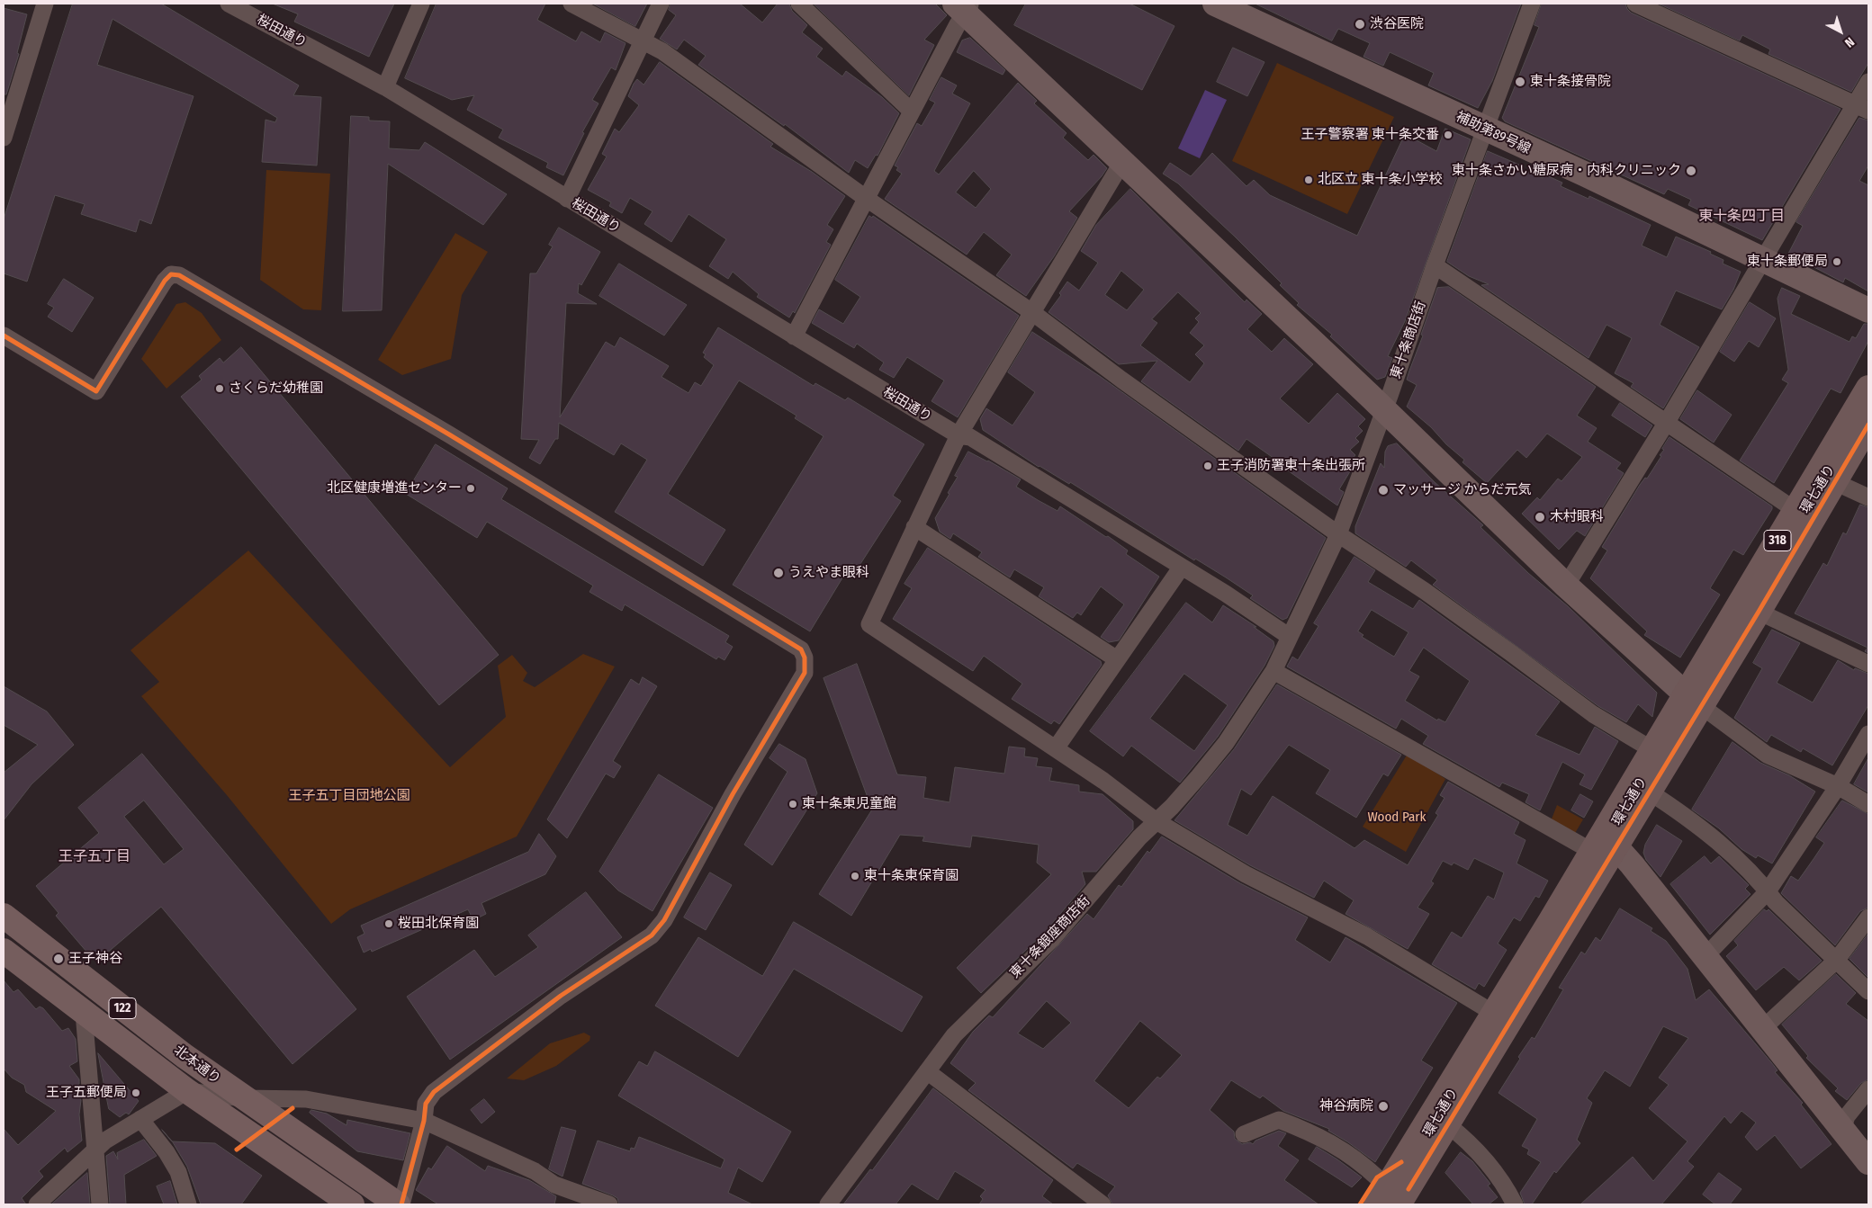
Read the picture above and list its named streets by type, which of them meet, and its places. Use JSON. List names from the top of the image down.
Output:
{
  "streets": {
    "highway": ["122", "北本通り"],
    "main road": ["環七通り", "318"],
    "street": [
      "桜田通り",
      "補助第89号線",
      "東十条商店街",
      "東十条銀座商店街"
    ]
  },
  "crossings": [
    ["桜田通り", "東十条商店街"],
    ["補助第89号線", "東十条商店街"],
    ["東十条商店街", "東十条銀座商店街"],
    ["環七通り", "318"]
  ],
  "districts": ["東十条四丁目", "王子五丁目"],
  "parks": ["王子五丁目団地公園", "Wood Park"],
  "places": [
    "渋谷医院",
    "東十条接骨院",
    "王子警察署 東十条交番",
    "東十条さかい糖尿病・内科クリニック",
    "北区立 東十条小学校",
    "東十条郵便局",
    "さくらだ幼稚園",
    "王子消防署東十条出張所",
    "北区健康増進センター",
    "マッサージ からだ元気",
    "木村眼科",
    "うえやま眼科",
    "東十条東児童館",
    "東十条東保育園",
    "桜田北保育園",
    "王子神谷",
    "王子五郵便局",
    "神谷病院"
  ],
  "north": "bottom right"
}
